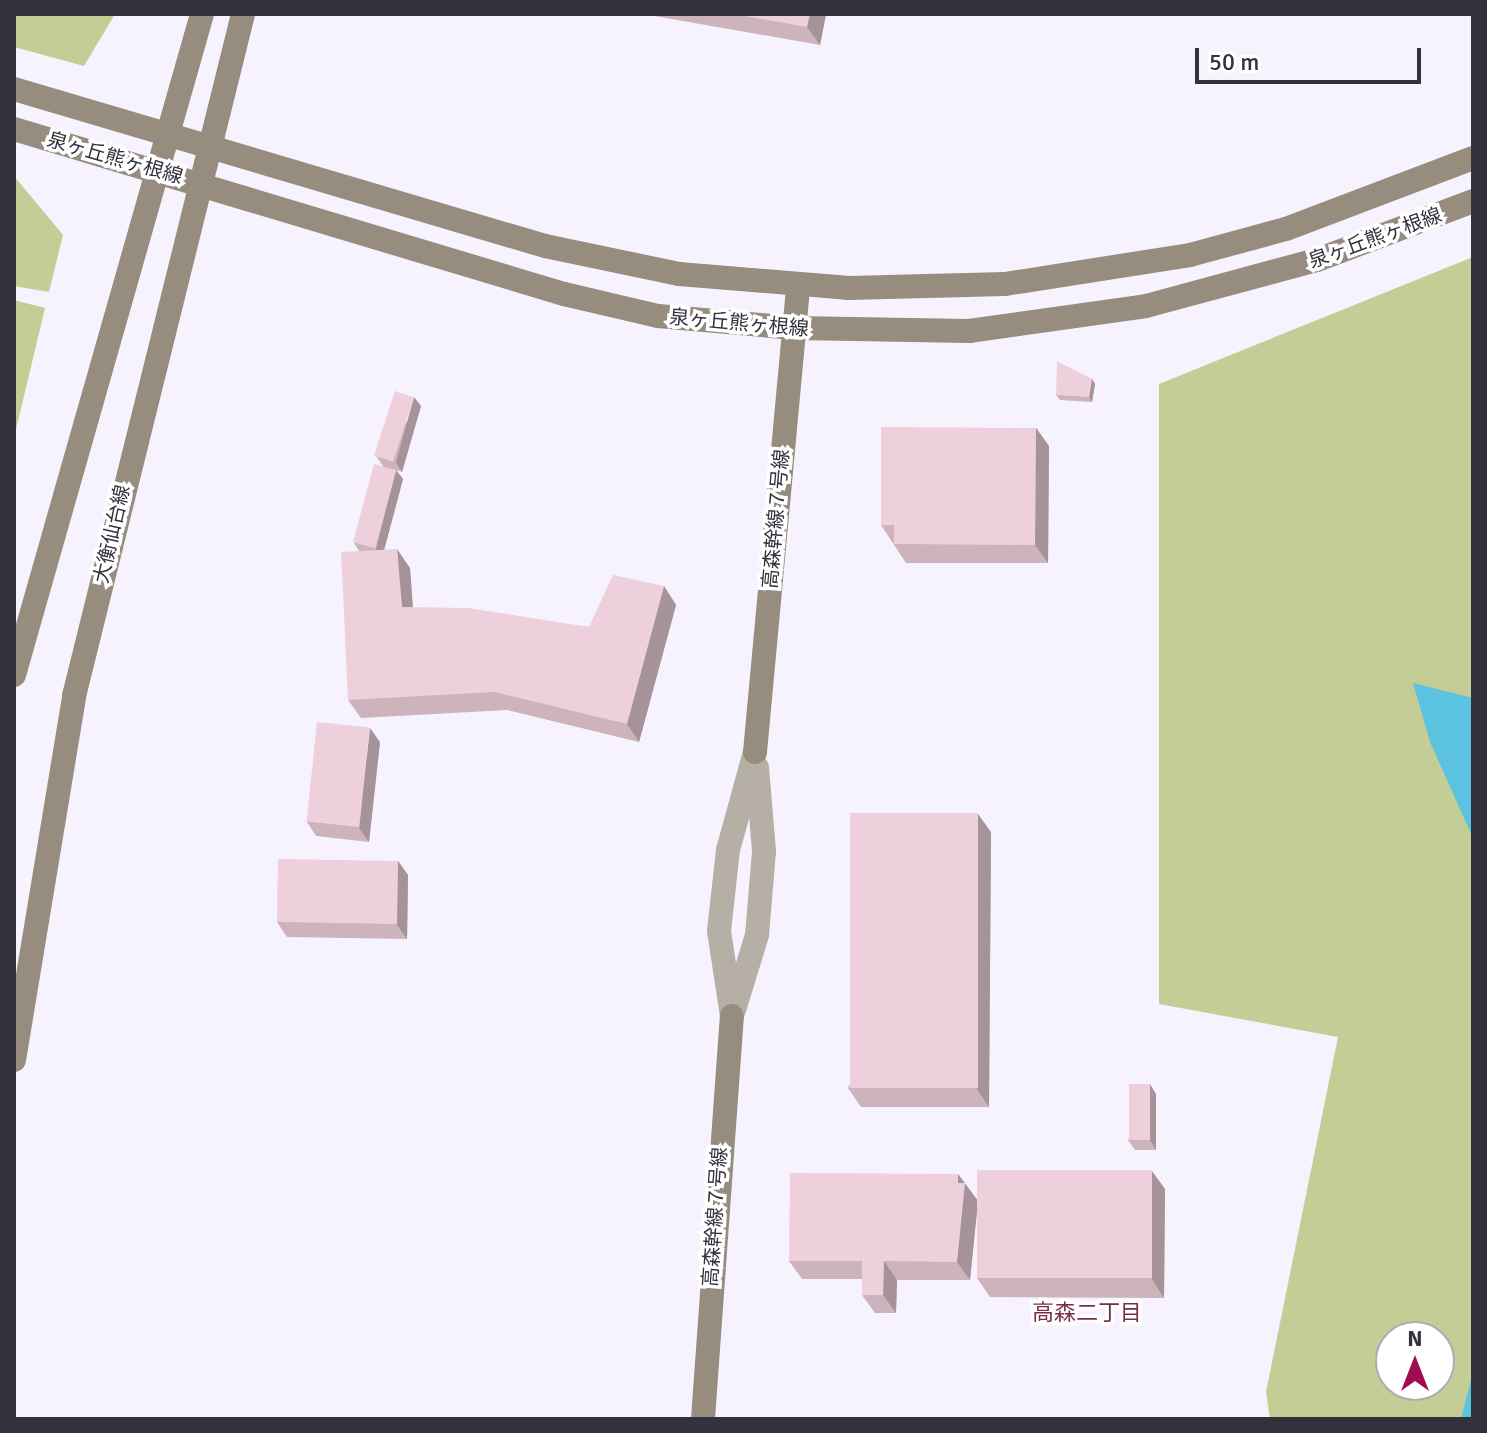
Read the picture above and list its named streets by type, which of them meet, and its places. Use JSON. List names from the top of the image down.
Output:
{
  "streets": {
    "main road": ["泉ヶ丘熊ヶ根線", "高森幹線７号線", "大衡仙台線"]
  },
  "crossings": [
    ["泉ヶ丘熊ヶ根線", "高森幹線７号線"],
    ["泉ヶ丘熊ヶ根線", "大衡仙台線"]
  ],
  "districts": ["高森二丁目"],
  "scale_bar": "50 m",
  "north": "top"
}
